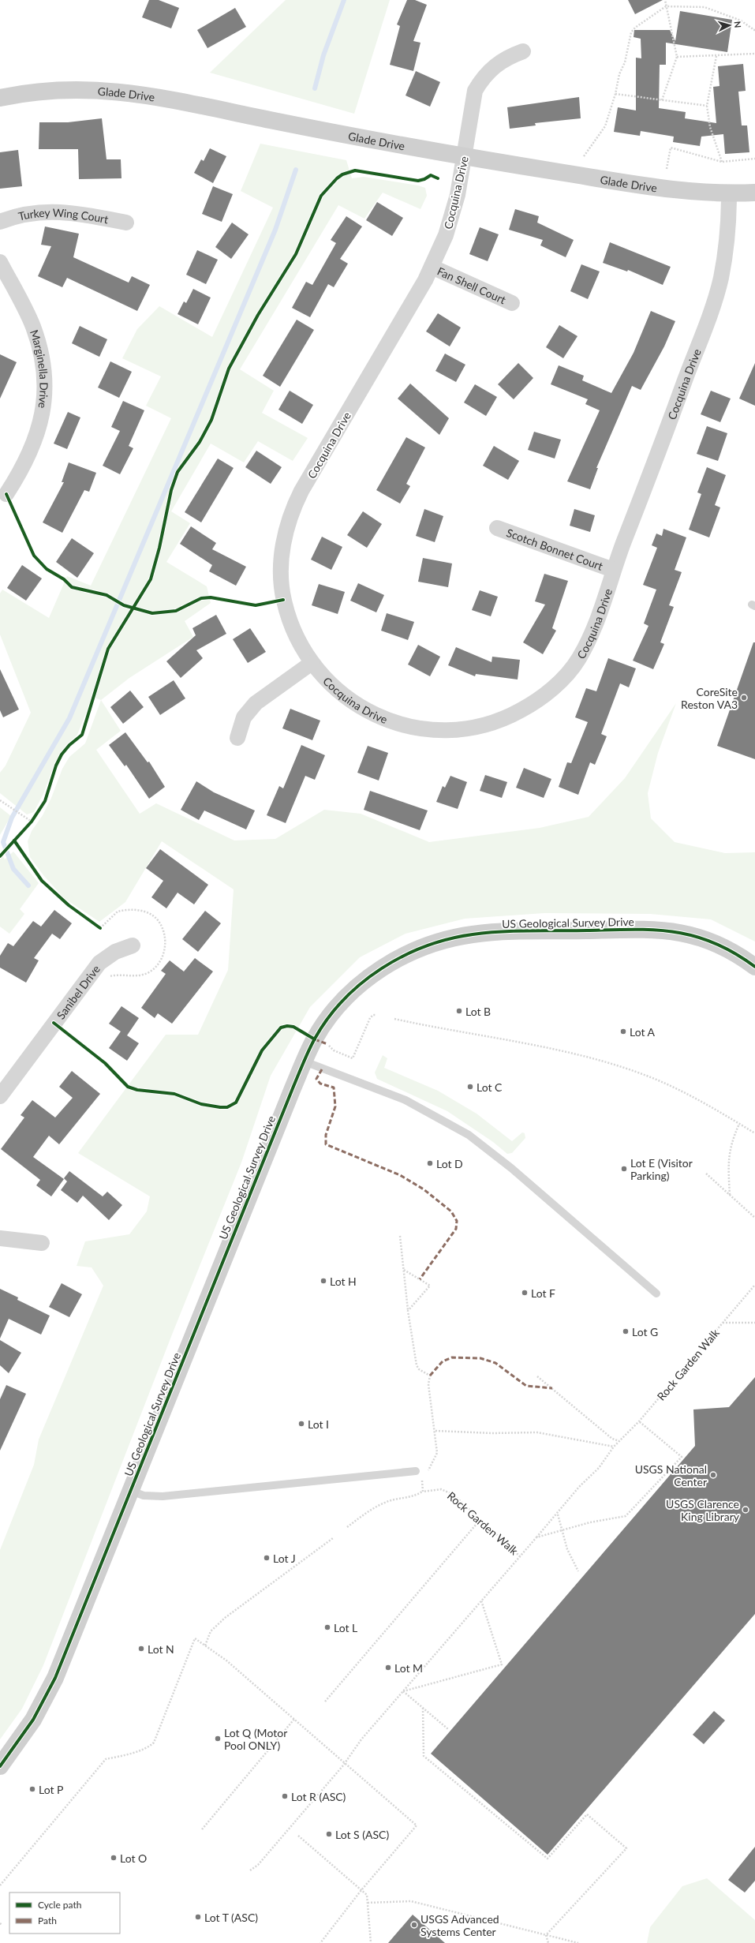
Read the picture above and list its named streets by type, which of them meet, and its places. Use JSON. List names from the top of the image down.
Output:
{
  "streets": {
    "street": [
      "Glade Drive",
      "Cocquina Drive",
      "Turkey Wing Court",
      "Fan Shell Court",
      "Marginella Drive",
      "Scotch Bonnet Court",
      "US Geological Survey Drive",
      "Sanibel Drive"
    ],
    "path": ["Rock Garden Walk"]
  },
  "crossings": [
    ["Glade Drive", "Cocquina Drive"],
    ["Cocquina Drive", "Fan Shell Court"],
    ["Cocquina Drive", "Scotch Bonnet Court"]
  ],
  "places": [
    "CoreSite Reston VA3",
    "Lot B",
    "Lot A",
    "Lot C",
    "Lot D",
    "Lot E (Visitor Parking)",
    "Lot H",
    "Lot F",
    "Lot G",
    "Lot I",
    "USGS National Center",
    "USGS Clarence King Library",
    "Lot J",
    "Lot L",
    "Lot N",
    "Lot M",
    "Lot Q (Motor Pool ONLY)",
    "Lot P",
    "Lot R (ASC)",
    "Lot S (ASC)",
    "Lot O",
    "Lot T (ASC)",
    "USGS Advanced Systems Center"
  ],
  "legend": ["Cycle path", "Path"],
  "north": "right"
}
